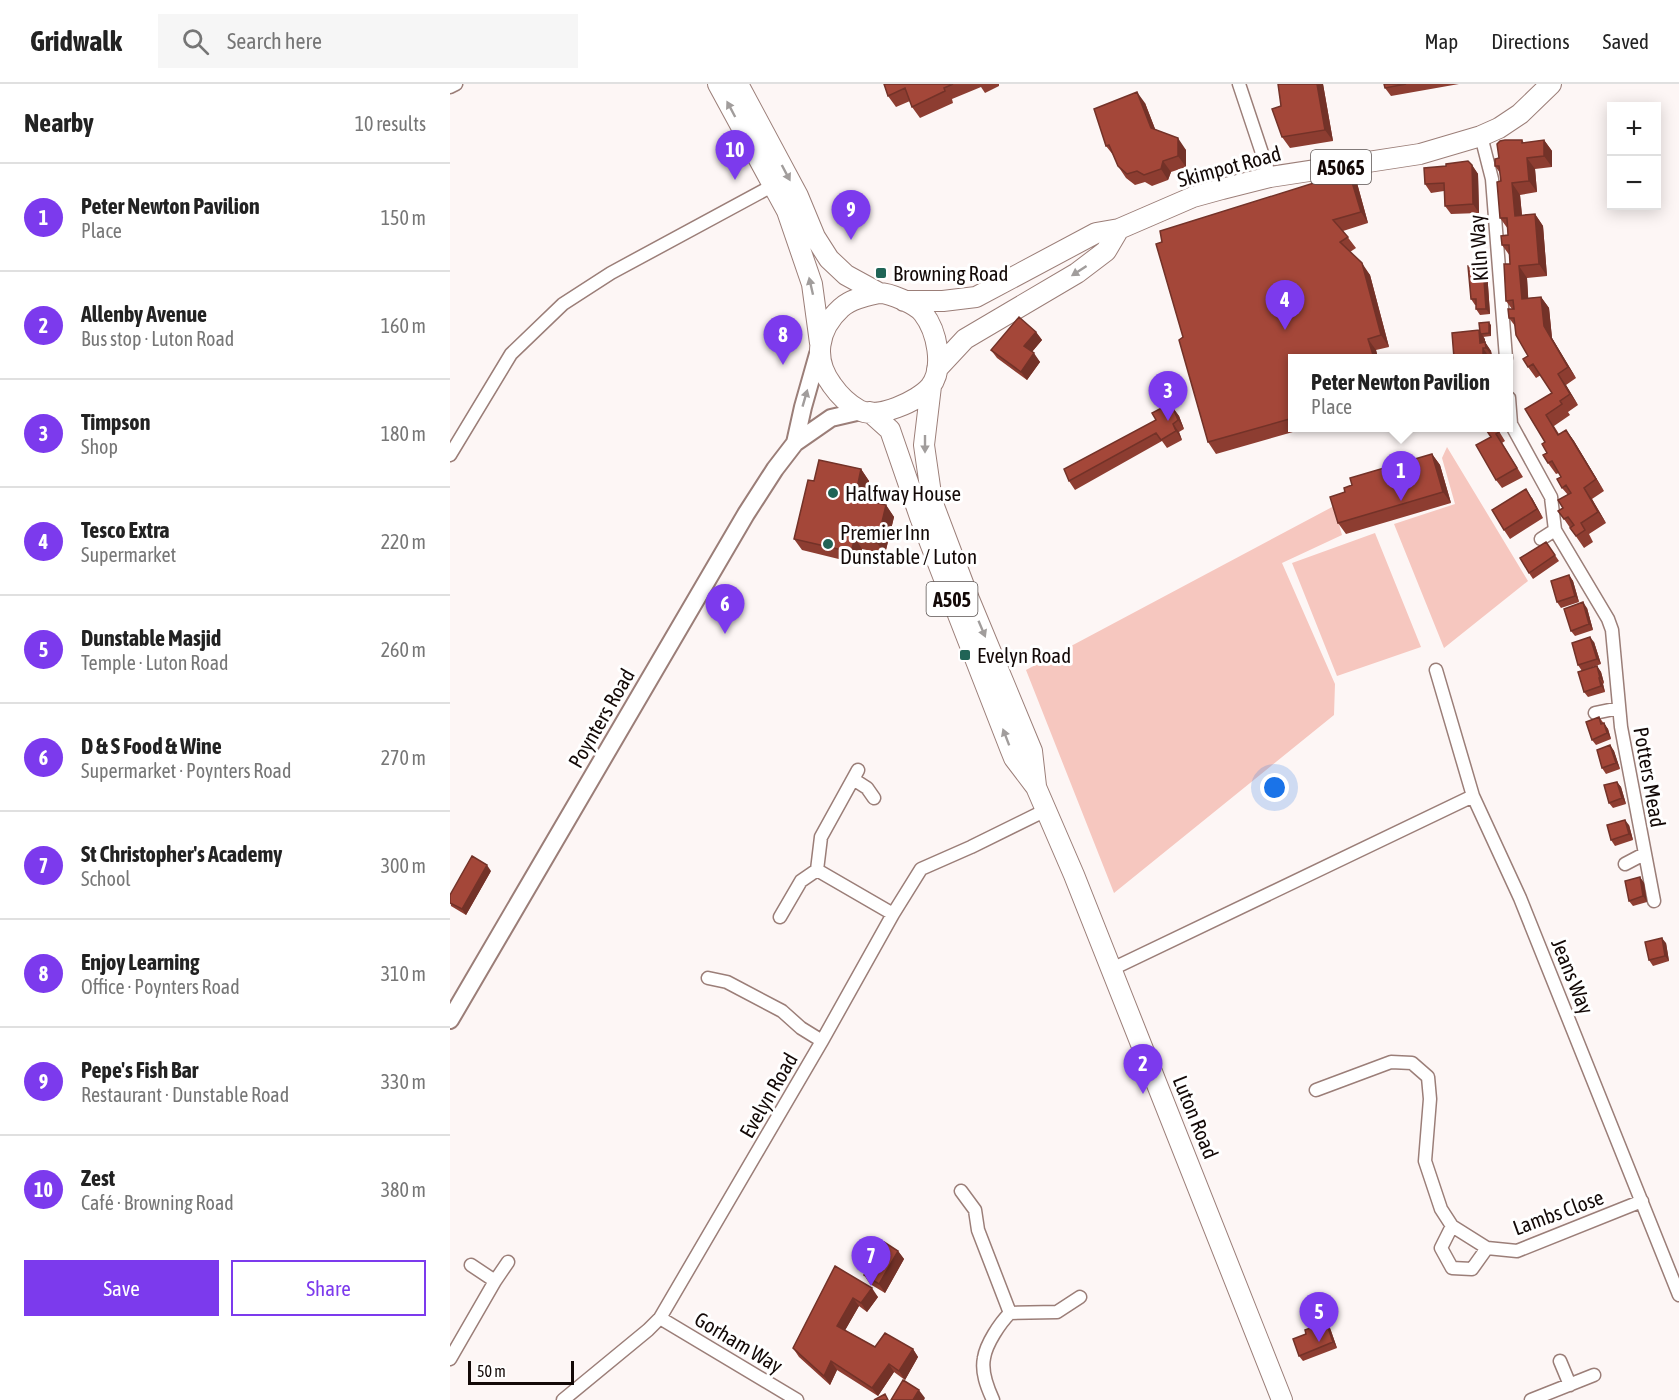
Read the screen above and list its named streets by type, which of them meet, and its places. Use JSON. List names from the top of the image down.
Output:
{
  "streets": {
    "main road": [
      "Skimpot Road",
      "A5065",
      "A505",
      "Luton Road"
    ],
    "street": [
      "Kiln Way",
      "Poynters Road",
      "Potters Mead",
      "Jeans Way",
      "Evelyn Road",
      "Lambs Close",
      "Gorham Way"
    ]
  },
  "crossings": [
    ["Skimpot Road", "Kiln Way"],
    ["Skimpot Road", "A505"],
    ["Skimpot Road", "Poynters Road"],
    ["Skimpot Road", "Luton Road"],
    ["A505", "Poynters Road"],
    ["A505", "Luton Road"],
    ["Poynters Road", "Luton Road"],
    ["Jeans Way", "Lambs Close"],
    ["Evelyn Road", "Luton Road"],
    ["Evelyn Road", "Gorham Way"]
  ],
  "places": {
    "transit": ["Browning Road", "Evelyn Road"],
    "other": ["Halfway House", "Premier Inn Dunstable / Luton"]
  },
  "scale_bar": "50 m",
  "page": {
    "header": "Gridwalk",
    "search": "Search here",
    "nav": ["Map", "Directions", "Saved"],
    "heading": ["Nearby", "10 results"],
    "map_buttons": ["+", "−"],
    "pins": [
      "10",
      "9",
      "4",
      "8",
      "3",
      "1",
      "6",
      "2",
      "7",
      "5"
    ],
    "list": [
      {
        "mark": "1",
        "name": "Peter Newton Pavilion",
        "note": "Place",
        "value": "150 m"
      },
      {
        "mark": "2",
        "name": "Allenby Avenue",
        "note": "Bus stop · Luton Road",
        "value": "160 m"
      },
      {
        "mark": "3",
        "name": "Timpson",
        "note": "Shop",
        "value": "180 m"
      },
      {
        "mark": "4",
        "name": "Tesco Extra",
        "note": "Supermarket",
        "value": "220 m"
      },
      {
        "mark": "5",
        "name": "Dunstable Masjid",
        "note": "Temple · Luton Road",
        "value": "260 m"
      },
      {
        "mark": "6",
        "name": "D & S Food & Wine",
        "note": "Supermarket · Poynters Road",
        "value": "270 m"
      },
      {
        "mark": "7",
        "name": "St Christopher's Academy",
        "note": "School",
        "value": "300 m"
      },
      {
        "mark": "8",
        "name": "Enjoy Learning",
        "note": "Office · Poynters Road",
        "value": "310 m"
      },
      {
        "mark": "9",
        "name": "Pepe's Fish Bar",
        "note": "Restaurant · Dunstable Road",
        "value": "330 m"
      },
      {
        "mark": "10",
        "name": "Zest",
        "note": "Café · Browning Road",
        "value": "380 m"
      }
    ],
    "popup": ["Peter Newton Pavilion", "Place"],
    "buttons": ["Save", "Share"],
    "scale": "50 m"
  }
}
